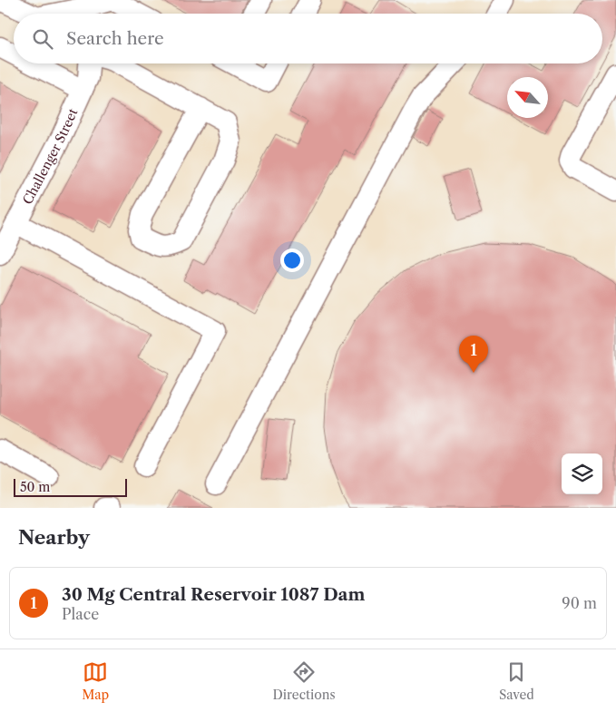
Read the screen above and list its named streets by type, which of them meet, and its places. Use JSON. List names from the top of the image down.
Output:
{
  "streets": {
    "street": ["Challenger Street"]
  },
  "scale_bar": "50 m",
  "north": "top left",
  "page": {
    "search": "Search here",
    "pins": "1",
    "scale": "50 m",
    "heading": "Nearby",
    "list": [
      {
        "mark": "1",
        "name": "30 Mg Central Reservoir 1087 Dam",
        "note": "Place",
        "value": "90 m"
      }
    ],
    "nav": ["Map", "Directions", "Saved"]
  }
}
